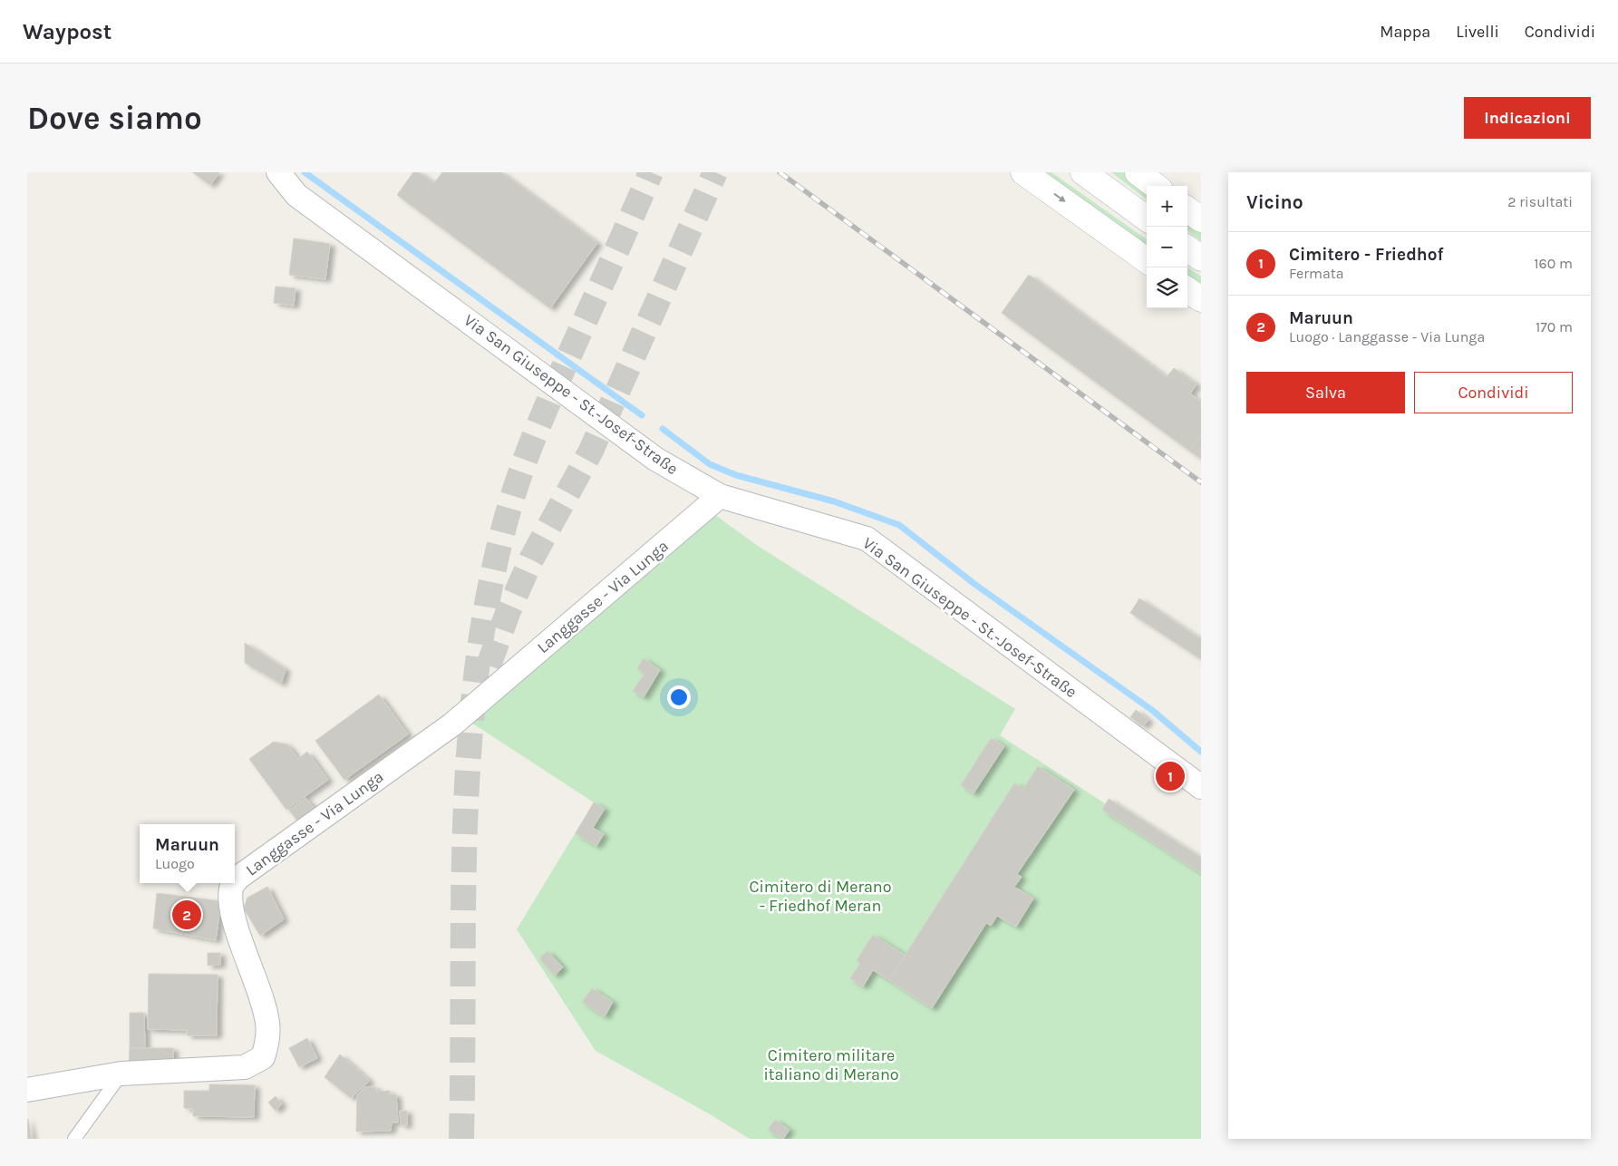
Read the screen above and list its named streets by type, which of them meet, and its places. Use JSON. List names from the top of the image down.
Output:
{
  "streets": {
    "street": ["Via San Giuseppe - St.-Josef-Straße", "Langgasse - Via Lunga"]
  },
  "crossings": [
    ["Via San Giuseppe - St.-Josef-Straße", "Langgasse - Via Lunga"]
  ],
  "parks": ["Cimitero di Merano - Friedhof Meran", "Cimitero militare italiano di Merano"],
  "page": {
    "header": "Waypost",
    "nav": ["Mappa", "Livelli", "Condividi"],
    "buttons": [
      "Indicazioni",
      ["Salva", "Condividi"]
    ],
    "title": "Dove siamo",
    "heading": ["Vicino", "2 risultati"],
    "map_buttons": ["+", "−"],
    "list": [
      {
        "mark": "1",
        "name": "Cimitero - Friedhof",
        "note": "Fermata",
        "value": "160 m"
      },
      {
        "mark": "2",
        "name": "Maruun",
        "note": "Luogo · Langgasse - Via Lunga",
        "value": "170 m"
      }
    ],
    "pins": ["1", "2"],
    "popup": ["Maruun", "Luogo"]
  }
}
